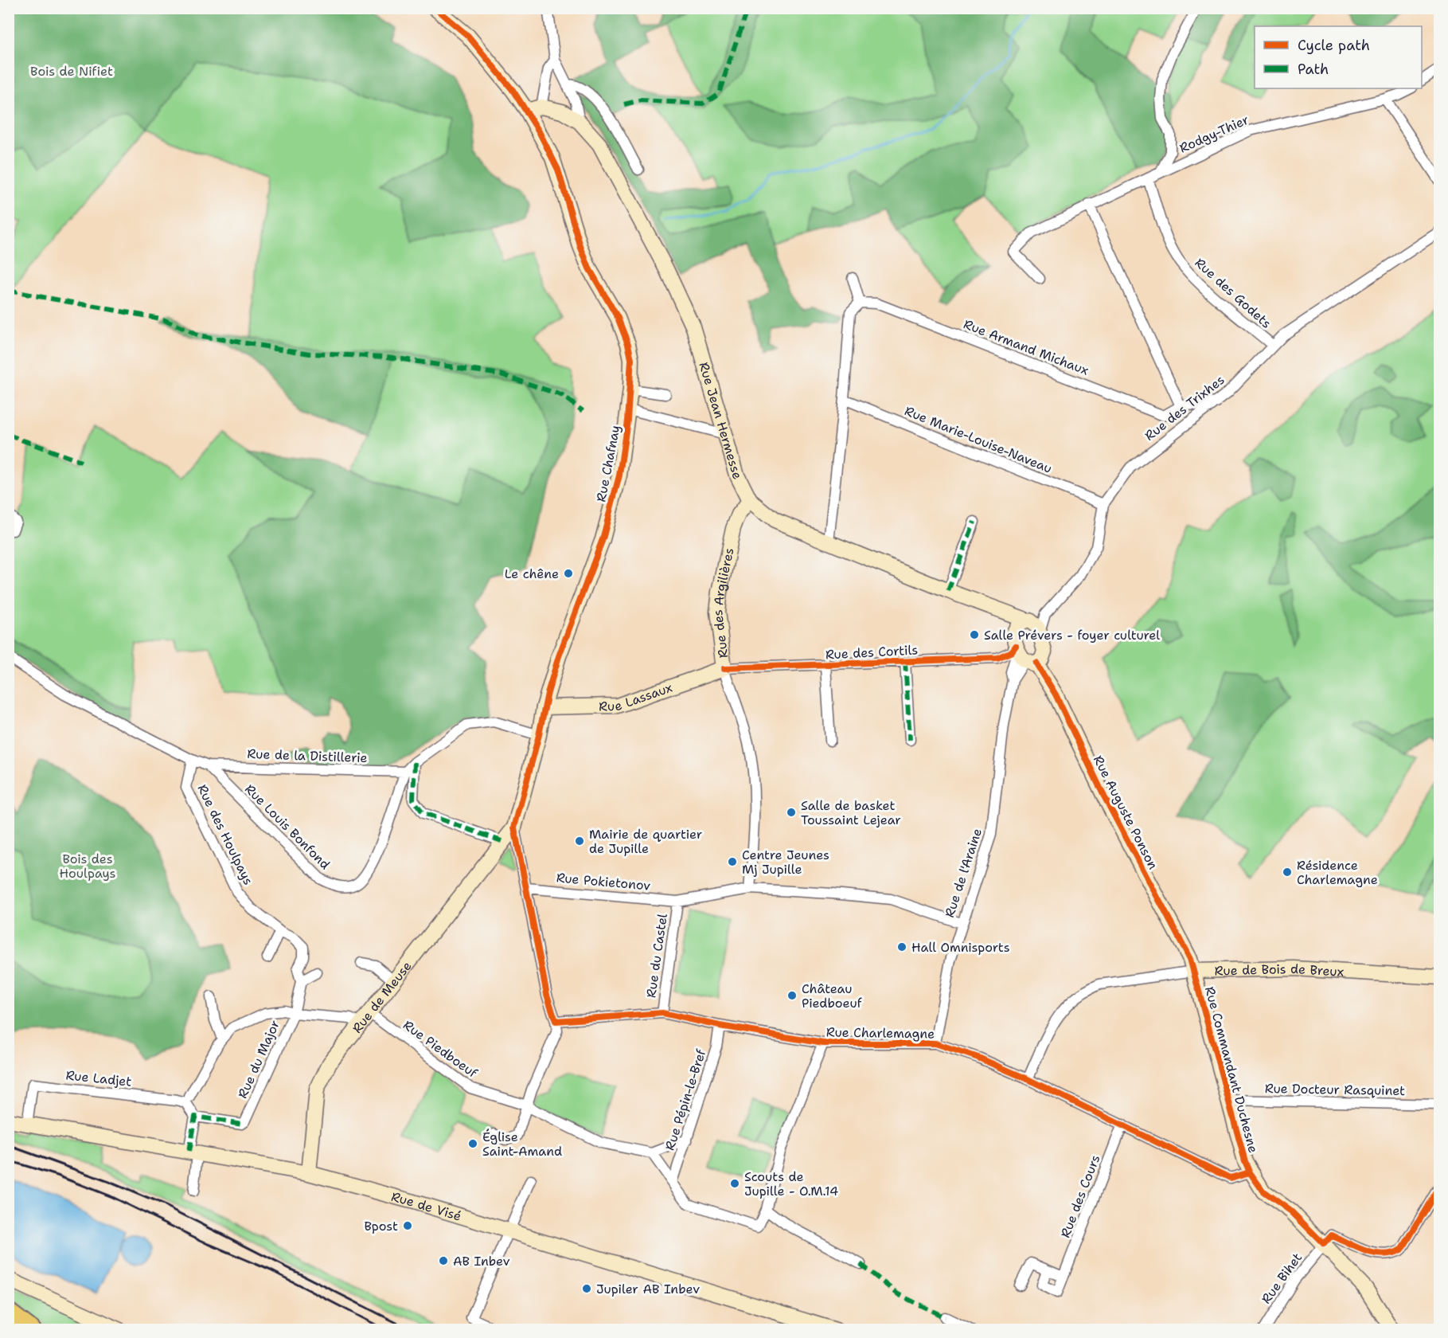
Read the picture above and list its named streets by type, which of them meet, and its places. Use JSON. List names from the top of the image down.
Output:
{
  "streets": {
    "street": [
      "Rodgy-Thier",
      "Rue des Godets",
      "Rue Armand Michaux",
      "Rue des Trixhes",
      "Rue Jean Hermesse",
      "Rue Marie-Louise-Naveau",
      "Rue Chafnay",
      "Rue des Argilières",
      "Rue des Cortils",
      "Rue Lassaux",
      "Rue de la Distillerie",
      "Rue Auguste Ponson",
      "Rue Louis Bonfond",
      "Rue des Houlpays",
      "Rue de l'Araine",
      "Rue Pokietonov",
      "Rue du Castel",
      "Rue de Bois de Breux",
      "Rue de Meuse",
      "Rue Charlemagne",
      "Rue Piedboeuf",
      "Rue du Major",
      "Rue Commandant Duchesne",
      "Rue Ladjet",
      "Rue Docteur Rasquinet",
      "Rue Pépin-le-Bref",
      "Rue des Cours",
      "Rue de Visé",
      "Rue Bihet"
    ]
  },
  "crossings": [
    ["Rodgy-Thier", "Rue des Godets"],
    ["Rue des Godets", "Rue des Trixhes"],
    ["Rue Armand Michaux", "Rue des Trixhes"],
    ["Rue des Trixhes", "Rue Jean Hermesse"],
    ["Rue des Trixhes", "Rue Marie-Louise-Naveau"],
    ["Rue Jean Hermesse", "Rue des Argilières"],
    ["Rue Jean Hermesse", "Rue des Cortils"],
    ["Rue Jean Hermesse", "Rue Auguste Ponson"],
    ["Rue Jean Hermesse", "Rue de l'Araine"],
    ["Rue Chafnay", "Rue Lassaux"],
    ["Rue Chafnay", "Rue Louis Bonfond"],
    ["Rue Chafnay", "Rue de Meuse"],
    ["Rue des Argilières", "Rue des Cortils"],
    ["Rue des Argilières", "Rue Lassaux"],
    ["Rue des Argilières", "Rue Pokietonov"],
    ["Rue des Cortils", "Rue Lassaux"],
    ["Rue des Cortils", "Rue Auguste Ponson"],
    ["Rue des Cortils", "Rue de l'Araine"],
    ["Rue de la Distillerie", "Rue Louis Bonfond"],
    ["Rue Auguste Ponson", "Rue de l'Araine"],
    ["Rue Auguste Ponson", "Rue de Bois de Breux"],
    ["Rue Auguste Ponson", "Rue Commandant Duchesne"],
    ["Rue Louis Bonfond", "Rue des Houlpays"],
    ["Rue Louis Bonfond", "Rue de Meuse"],
    ["Rue des Houlpays", "Rue du Major"],
    ["Rue de l'Araine", "Rue Pokietonov"],
    ["Rue de l'Araine", "Rue Charlemagne"],
    ["Rue Pokietonov", "Rue du Castel"],
    ["Rue du Castel", "Rue Charlemagne"],
    ["Rue de Bois de Breux", "Rue Charlemagne"],
    ["Rue de Bois de Breux", "Rue Commandant Duchesne"],
    ["Rue de Meuse", "Rue Piedboeuf"],
    ["Rue de Meuse", "Rue du Major"],
    ["Rue de Meuse", "Rue de Visé"],
    ["Rue Charlemagne", "Rue Commandant Duchesne"],
    ["Rue Charlemagne", "Rue Pépin-le-Bref"],
    ["Rue Charlemagne", "Rue des Cours"],
    ["Rue Piedboeuf", "Rue du Major"],
    ["Rue du Major", "Rue Ladjet"],
    ["Rue Commandant Duchesne", "Rue Docteur Rasquinet"],
    ["Rue Ladjet", "Rue de Visé"]
  ],
  "parks": ["Bois de Nifiet", "Bois des Houlpays"],
  "places": [
    "Le chêne",
    "Salle Prévers - foyer culturel",
    "Salle de basket Toussaint Lejear",
    "Mairie de quartier de Jupille",
    "Centre Jeunes Mj Jupille",
    "Résidence Charlemagne",
    "Hall Omnisports",
    "Château Piedboeuf",
    "Église Saint-Amand",
    "Scouts de Jupille - O.M.14",
    "Bpost",
    "AB Inbev",
    "Jupiler AB Inbev"
  ],
  "legend": ["Cycle path", "Path"]
}
